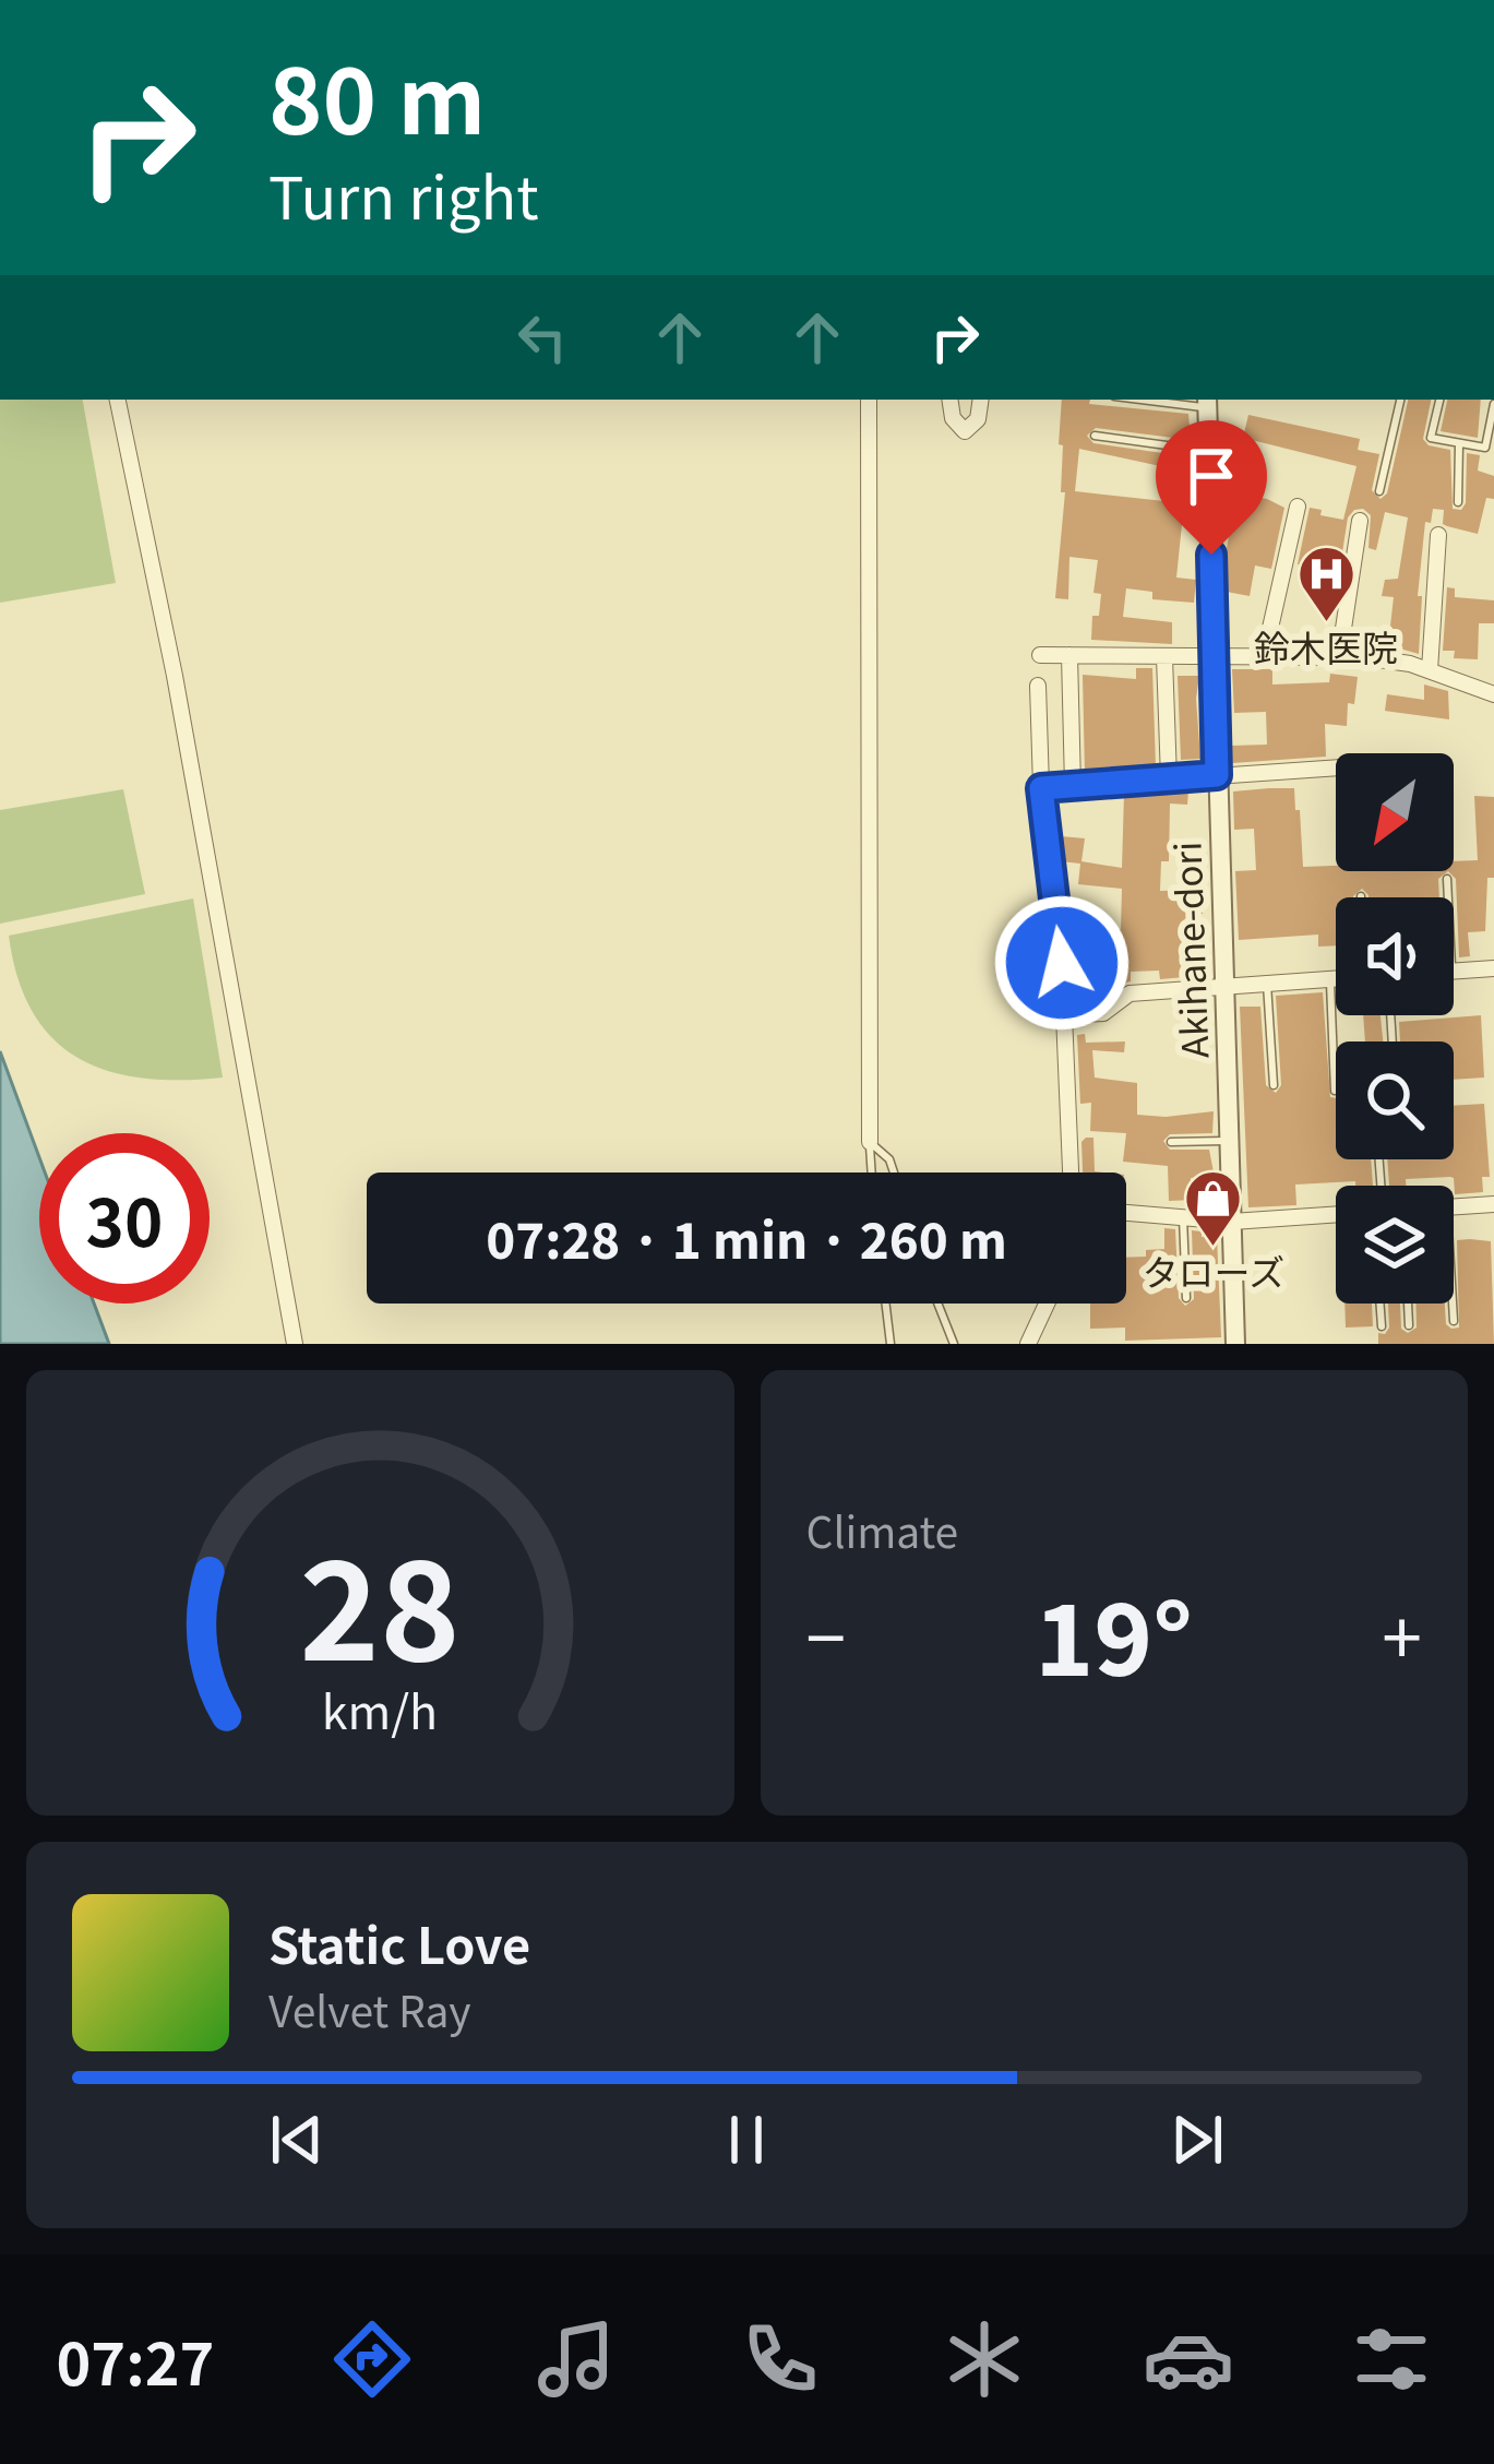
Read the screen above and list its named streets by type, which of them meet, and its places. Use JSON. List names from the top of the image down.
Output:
{
  "streets": {
    "street": ["Akihane-dori"]
  },
  "places": {
    "hospital": ["鈴木医院"],
    "shop": ["タローズ"]
  },
  "north": "bottom left",
  "page": {
    "turn": ["80 m", "Turn right"],
    "limit": "30",
    "trip": "07:28 · 1 min · 260 m",
    "tile": "Climate",
    "heat": ["−", "19°", "+"],
    "song": ["Static Love", "Velvet Ray"],
    "tabs": "07:27",
    "gauge": ["28", "km/h"]
  }
}
